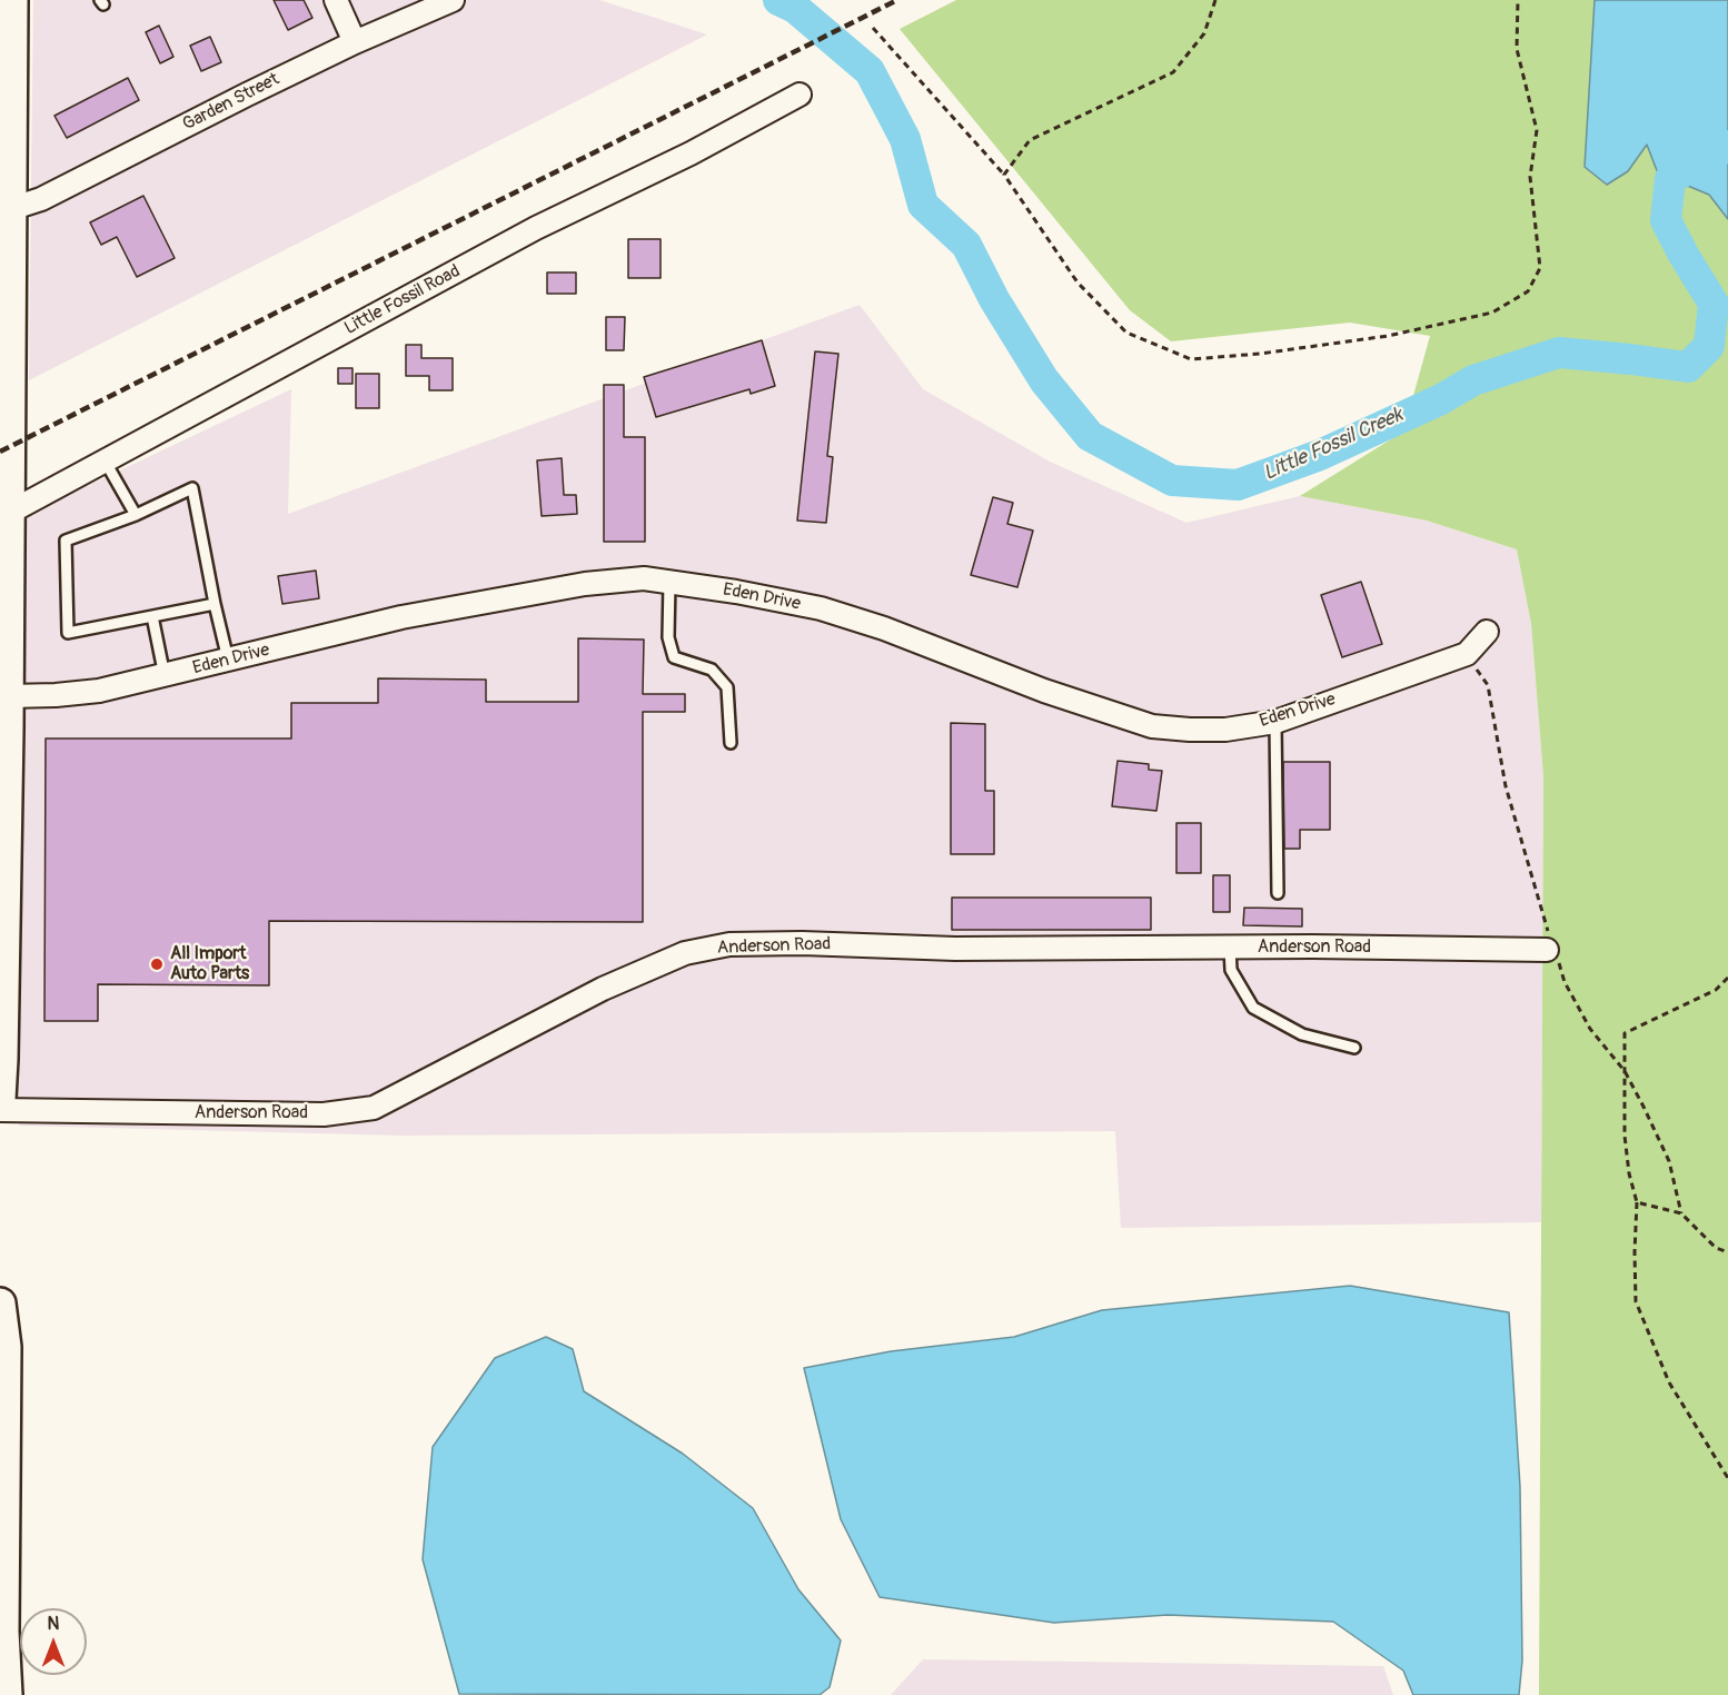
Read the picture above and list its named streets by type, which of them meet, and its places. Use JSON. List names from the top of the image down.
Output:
{
  "streets": {
    "street": [
      "Garden Street",
      "Little Fossil Road",
      "Eden Drive",
      "Anderson Road"
    ]
  },
  "water": ["Little Fossil Creek"],
  "places": ["All Import Auto Parts"],
  "north": "top"
}
